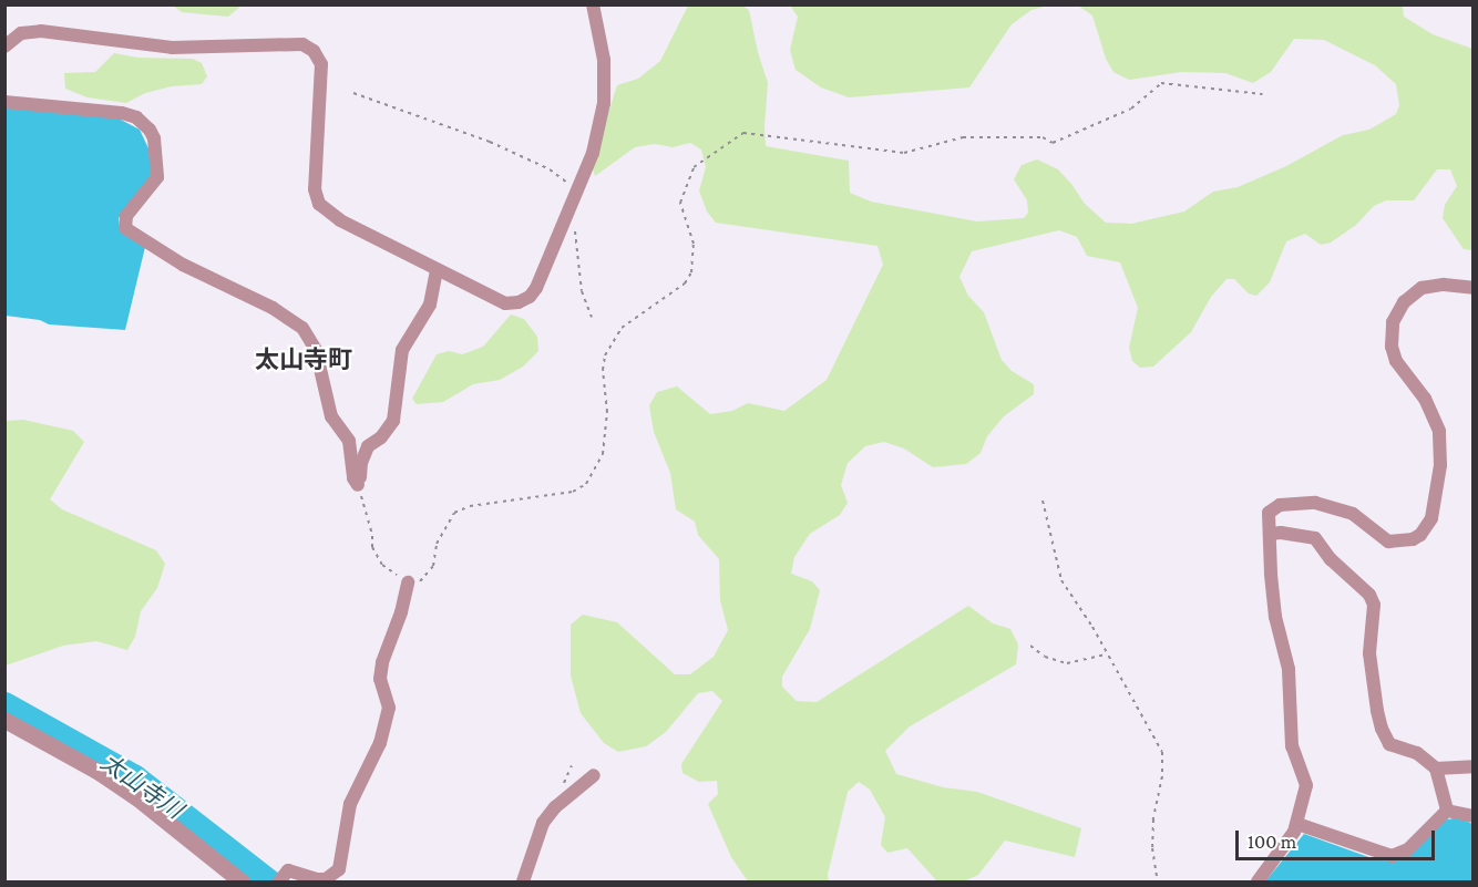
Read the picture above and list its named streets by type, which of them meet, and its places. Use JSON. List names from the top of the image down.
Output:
{
  "districts": ["太山寺町"],
  "water": ["太山寺川"],
  "scale_bar": "100 m"
}
